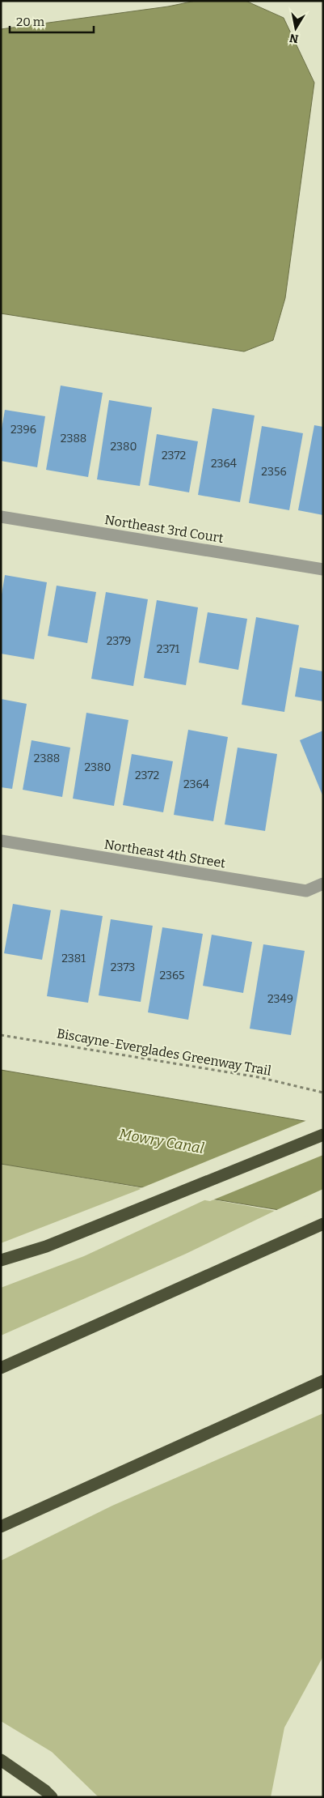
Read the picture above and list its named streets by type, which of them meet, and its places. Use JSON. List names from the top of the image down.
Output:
{
  "streets": {
    "street": ["Northeast 3rd Court", "Northeast 4th Street"],
    "path": ["Biscayne-Everglades Greenway Trail"]
  },
  "water": ["Mowry Canal"],
  "house_numbers": [
    "2396",
    "2388",
    "2380",
    "2372",
    "2364",
    "2356",
    "2379",
    "2371",
    "2388",
    "2380",
    "2372",
    "2364",
    "2381",
    "2373",
    "2365",
    "2349"
  ],
  "scale_bar": "20 m",
  "north": "bottom"
}
